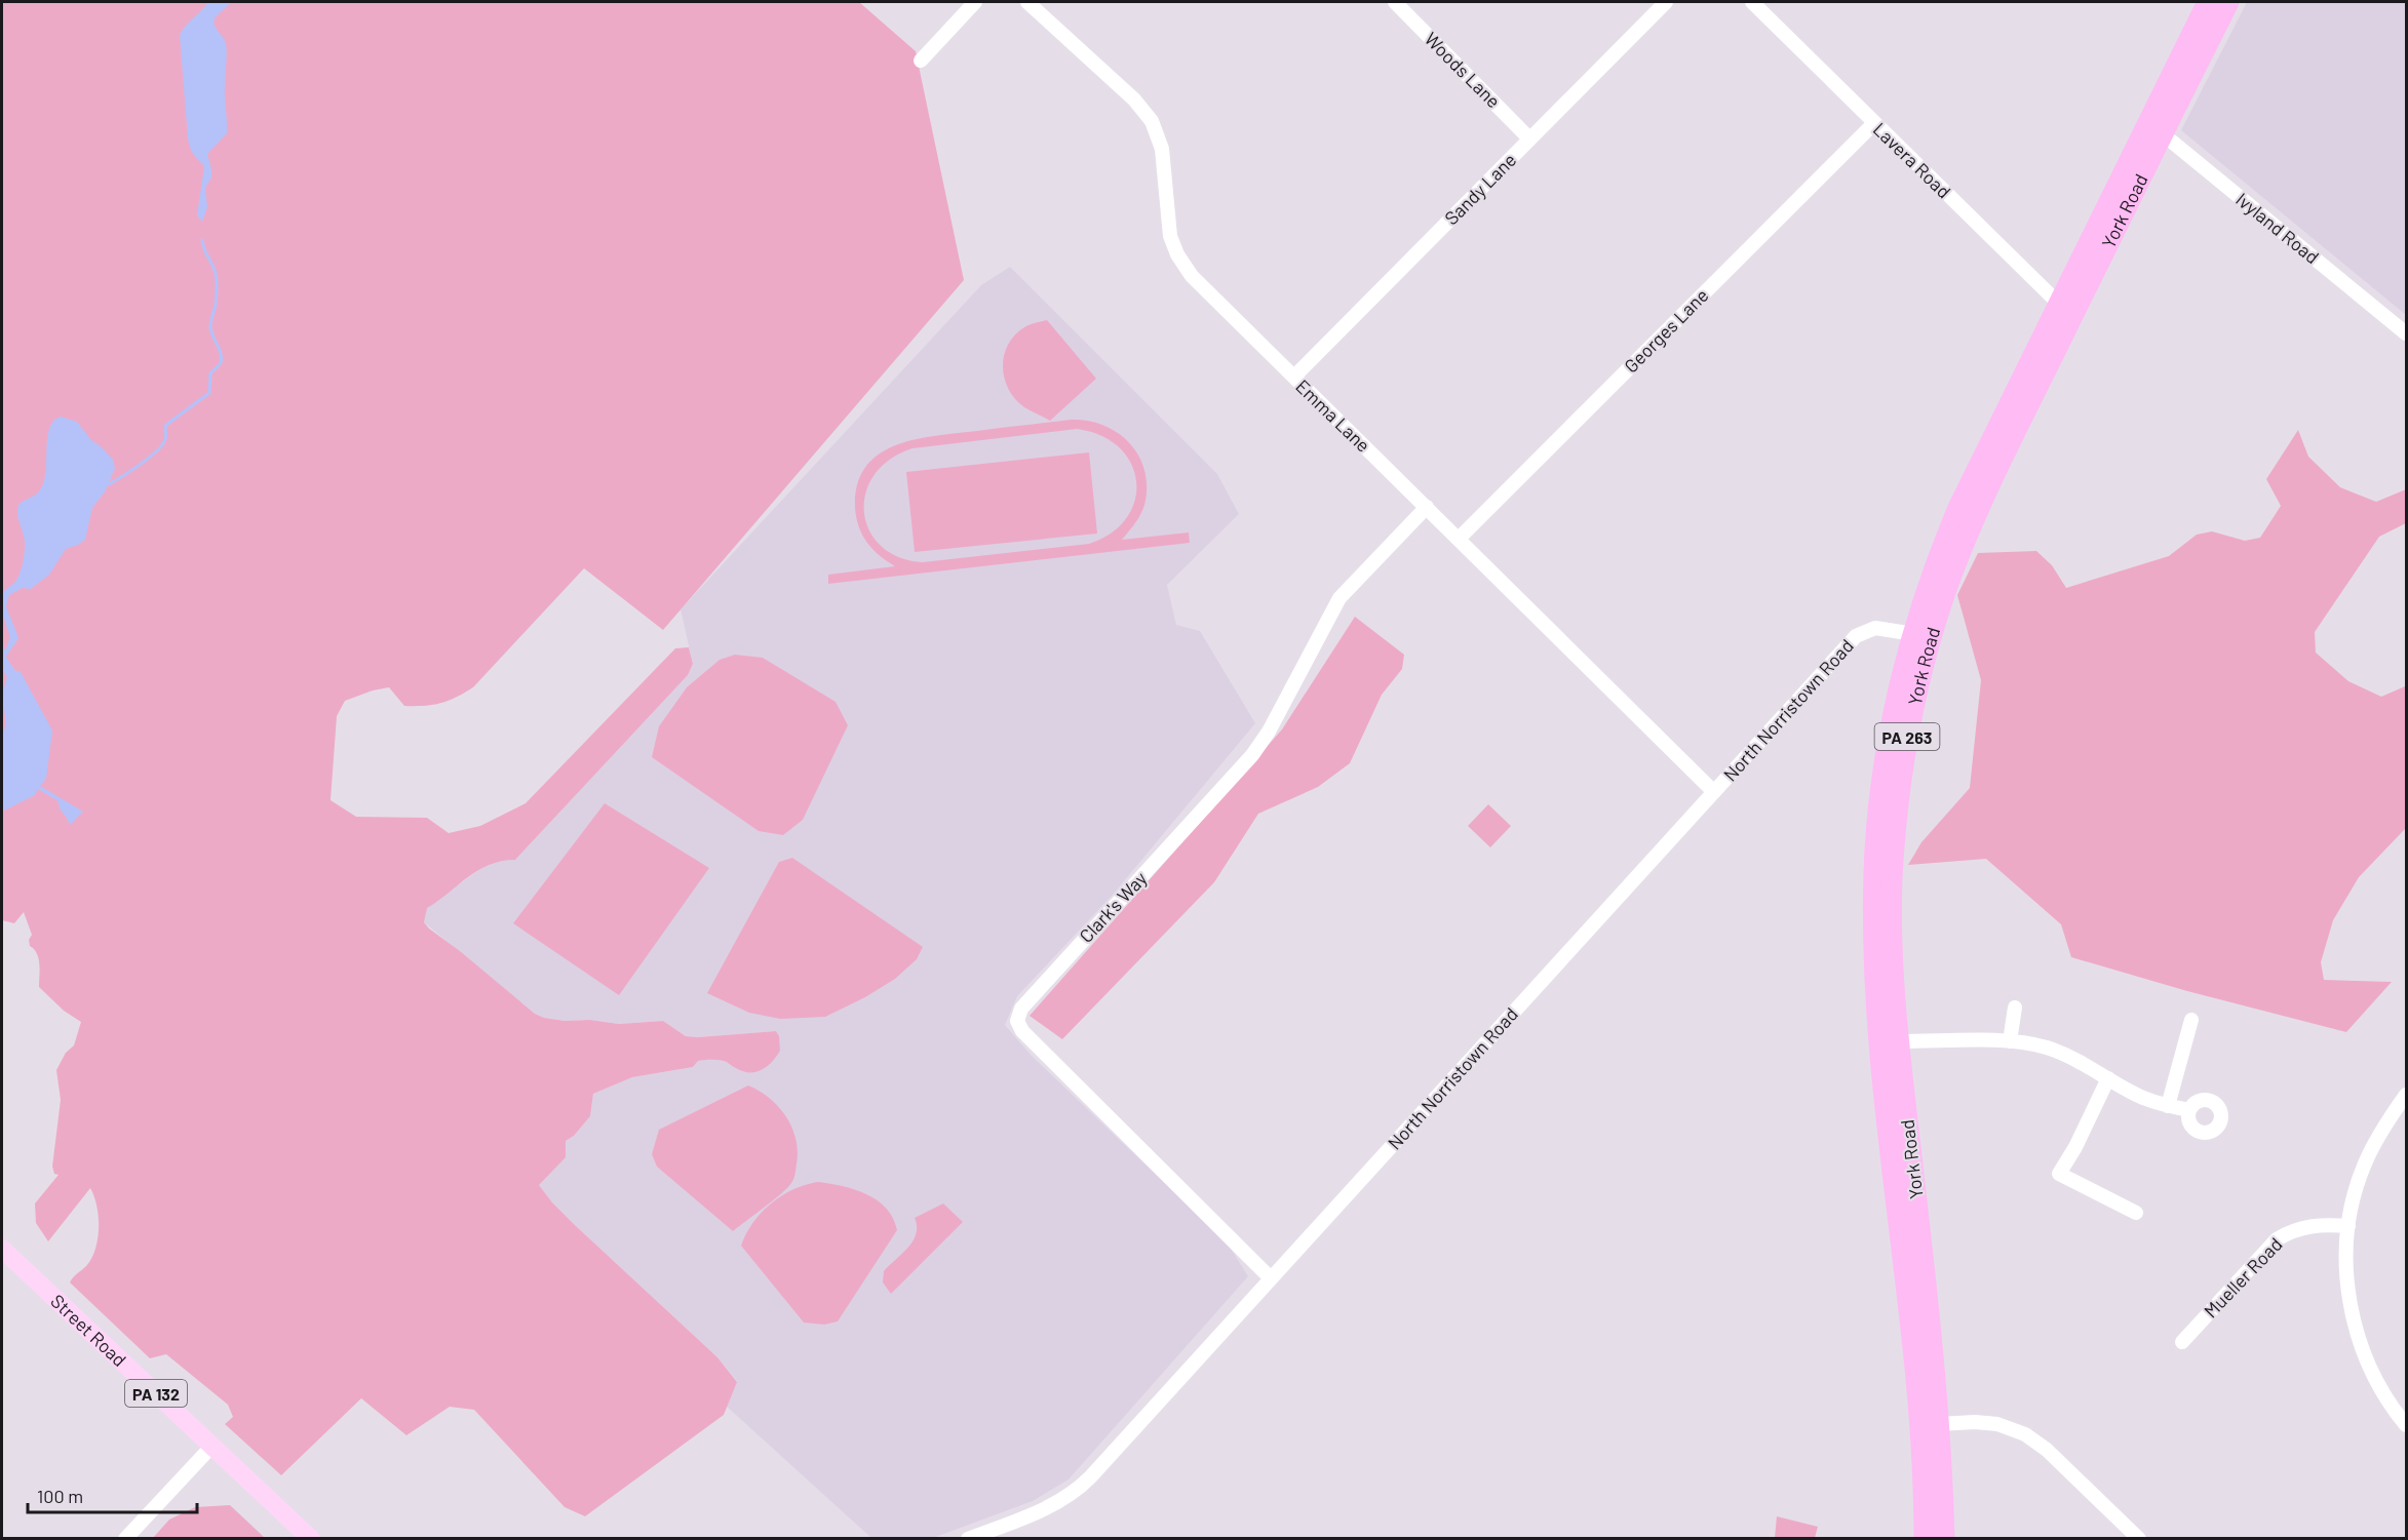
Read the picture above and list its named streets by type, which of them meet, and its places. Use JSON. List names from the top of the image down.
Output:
{
  "streets": {
    "highway": ["York Road", "PA 263"],
    "main road": ["Street Road", "PA 132"],
    "street": [
      "Woods Lane",
      "Lavera Road",
      "Sandy Lane",
      "Ivyland Road",
      "Georges Lane",
      "Emma Lane",
      "North Norristown Road",
      "Clark's Way",
      "Mueller Road"
    ]
  },
  "crossings": [
    ["Woods Lane", "Sandy Lane"],
    ["Lavera Road", "York Road"],
    ["Lavera Road", "Georges Lane"],
    ["Sandy Lane", "Emma Lane"],
    ["York Road", "Ivyland Road"],
    ["York Road", "North Norristown Road"],
    ["Georges Lane", "Emma Lane"],
    ["Emma Lane", "North Norristown Road"],
    ["Emma Lane", "Clark's Way"],
    ["North Norristown Road", "Clark's Way"]
  ],
  "scale_bar": "100 m"
}
